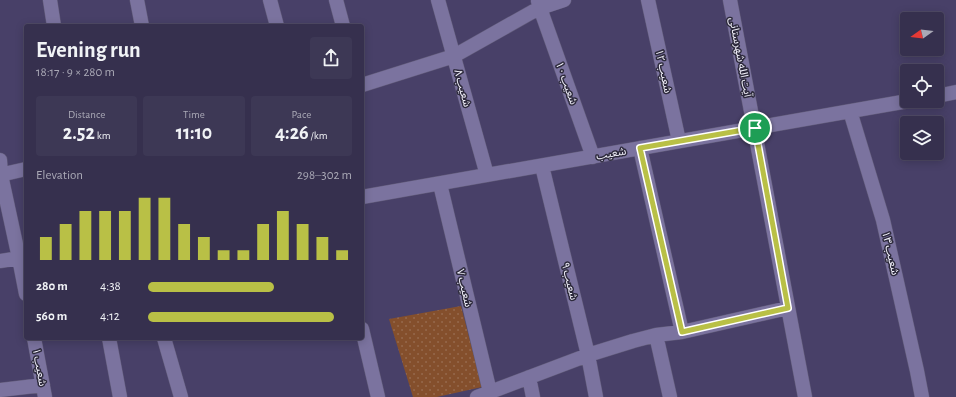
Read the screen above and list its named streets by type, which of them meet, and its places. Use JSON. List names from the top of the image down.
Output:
{
  "streets": {
    "street": [
      "آیت الله شهرستانی",
      "شعیب ۱۲",
      "شعیب ۱۰",
      "شعیب ۸",
      "شعیب",
      "شعیب ۱۳",
      "شعیب ۹",
      "شعیب ۷",
      "شعیب ۱"
    ]
  },
  "crossings": [
    ["آیت الله شهرستانی", "شعیب"],
    ["شعیب ۱۲", "شعیب"],
    ["شعیب ۱۰", "شعیب"],
    ["شعیب ۸", "شعیب"],
    ["شعیب", "شعیب ۱۳"],
    ["شعیب", "شعیب ۹"],
    ["شعیب", "شعیب ۷"]
  ],
  "north": "left",
  "page": {
    "heading": ["Evening run", "18:17 · 9 × 280 m"],
    "stats": [
      ["Distance", "2.52 km"],
      ["Time", "11:10"],
      ["Pace", "4:26 /km"]
    ],
    "chart": ["Elevation", "298–302 m"],
    "list": [
      {
        "name": "280 m",
        "note": "4:38"
      },
      {
        "name": "560 m",
        "note": "4:12"
      }
    ]
  }
}
